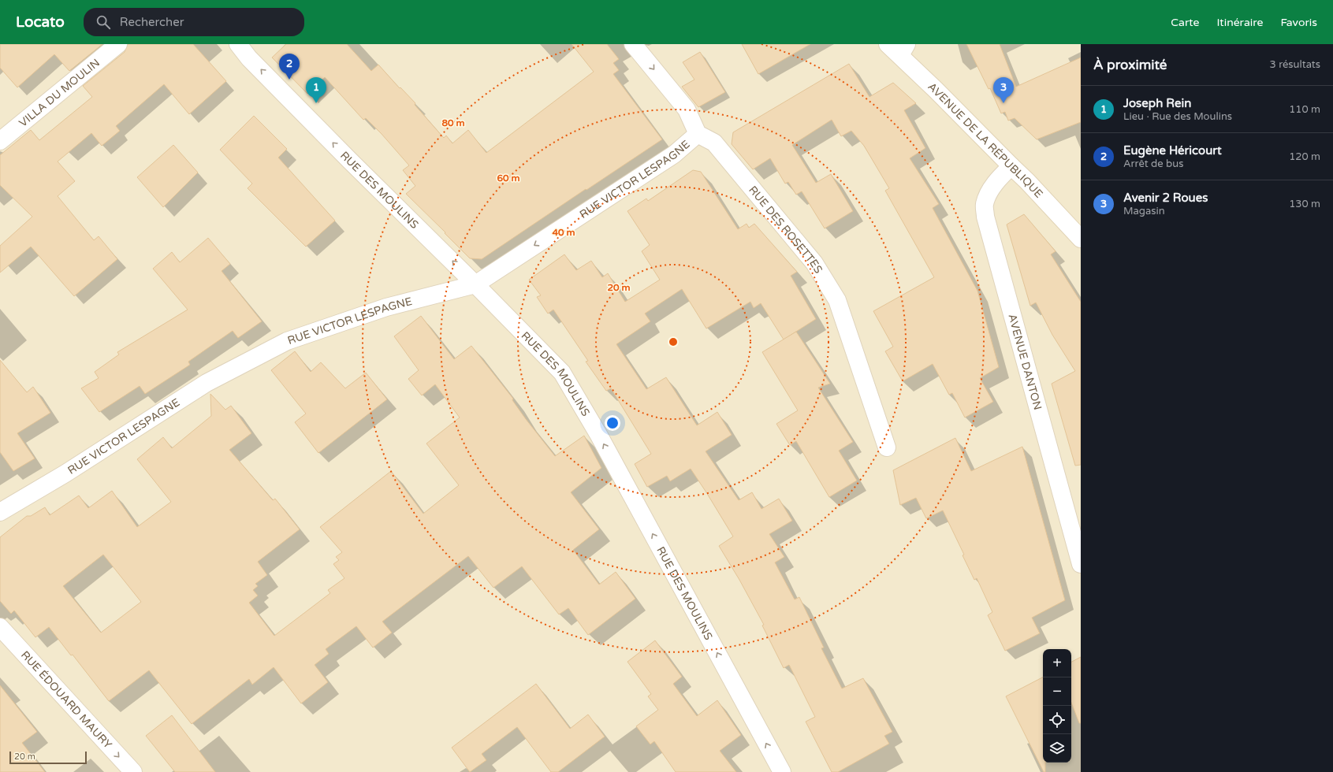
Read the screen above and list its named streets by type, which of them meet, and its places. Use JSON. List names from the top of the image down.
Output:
{
  "streets": {
    "street": [
      "VILLA DU MOULIN",
      "AVENUE DE LA RÉPUBLIQUE",
      "RUE VICTOR LESPAGNE",
      "RUE DES MOULINS",
      "RUE DES ROSETTES",
      "AVENUE DANTON",
      "RUE ÉDOUARD MAURY"
    ]
  },
  "crossings": [
    ["AVENUE DE LA RÉPUBLIQUE", "AVENUE DANTON"],
    ["RUE VICTOR LESPAGNE", "RUE DES MOULINS"],
    ["RUE VICTOR LESPAGNE", "RUE DES ROSETTES"]
  ],
  "one_way": ["RUE DES MOULINS", "RUE ÉDOUARD MAURY"],
  "scale_bar": "20 m",
  "page": {
    "header": "Locato",
    "search": "Rechercher",
    "nav": ["Carte", "Itinéraire", "Favoris"],
    "heading": ["À proximité", "3 résultats"],
    "pins": ["2", "1", "3"],
    "list": [
      {
        "mark": "1",
        "name": "Joseph Rein",
        "note": "Lieu · Rue des Moulins",
        "value": "110 m"
      },
      {
        "mark": "2",
        "name": "Eugène Héricourt",
        "note": "Arrêt de bus",
        "value": "120 m"
      },
      {
        "mark": "3",
        "name": "Avenir 2 Roues",
        "note": "Magasin",
        "value": "130 m"
      }
    ],
    "map_buttons": ["+", "−"],
    "scale": "20 m"
  },
  "rings": [
    "80 m",
    "60 m",
    "40 m",
    "20 m"
  ]
}
